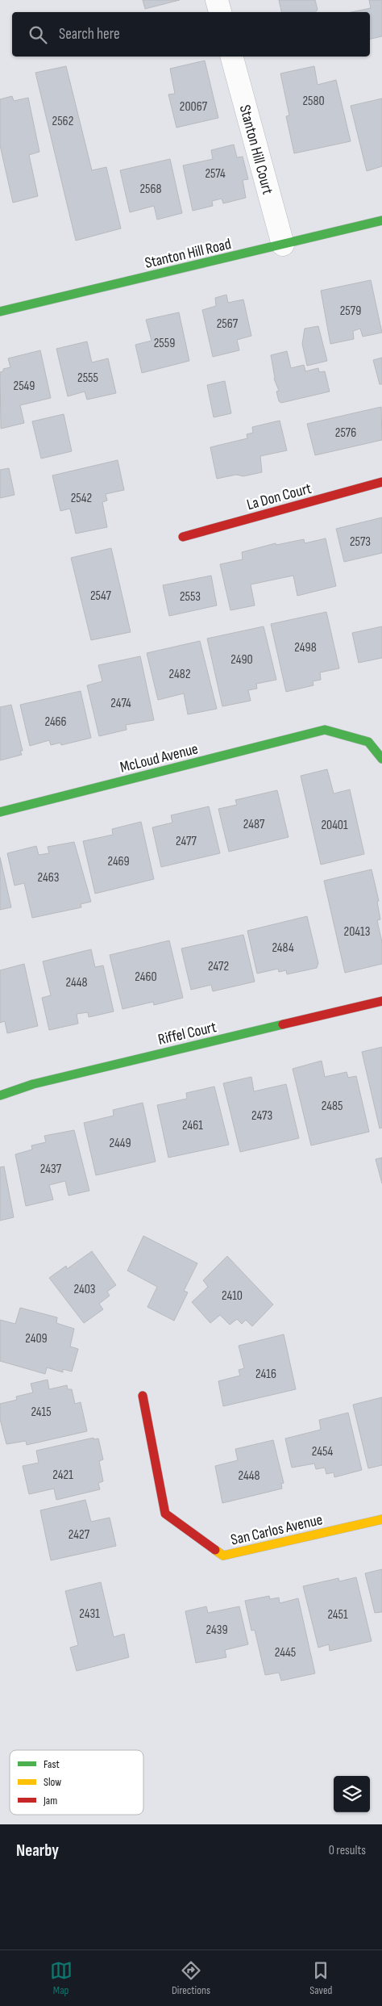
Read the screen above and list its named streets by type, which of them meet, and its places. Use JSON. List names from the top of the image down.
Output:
{
  "streets": {
    "street": [
      "Stanton Hill Court",
      "Stanton Hill Road",
      "La Don Court",
      "McLoud Avenue",
      "Riffel Court",
      "San Carlos Avenue"
    ]
  },
  "crossings": [
    ["Stanton Hill Court", "Stanton Hill Road"]
  ],
  "house_numbers": [
    "2580",
    "20067",
    "2562",
    "2574",
    "2568",
    "2579",
    "2567",
    "2559",
    "2555",
    "2549",
    "2576",
    "2542",
    "2573",
    "2547",
    "2553",
    "2498",
    "2490",
    "2482",
    "2474",
    "2466",
    "2487",
    "20401",
    "2477",
    "2469",
    "2463",
    "20413",
    "2484",
    "2472",
    "2460",
    "2448",
    "2485",
    "2473",
    "2461",
    "2449",
    "2437",
    "2403",
    "2410",
    "2409",
    "2416",
    "2415",
    "2454",
    "2421",
    "2448",
    "2427",
    "2431",
    "2451",
    "2439",
    "2445"
  ],
  "legend": ["Fast", "Slow", "Jam"],
  "page": {
    "search": "Search here",
    "heading": ["Nearby", "0 results"],
    "nav": ["Map", "Directions", "Saved"]
  }
}
